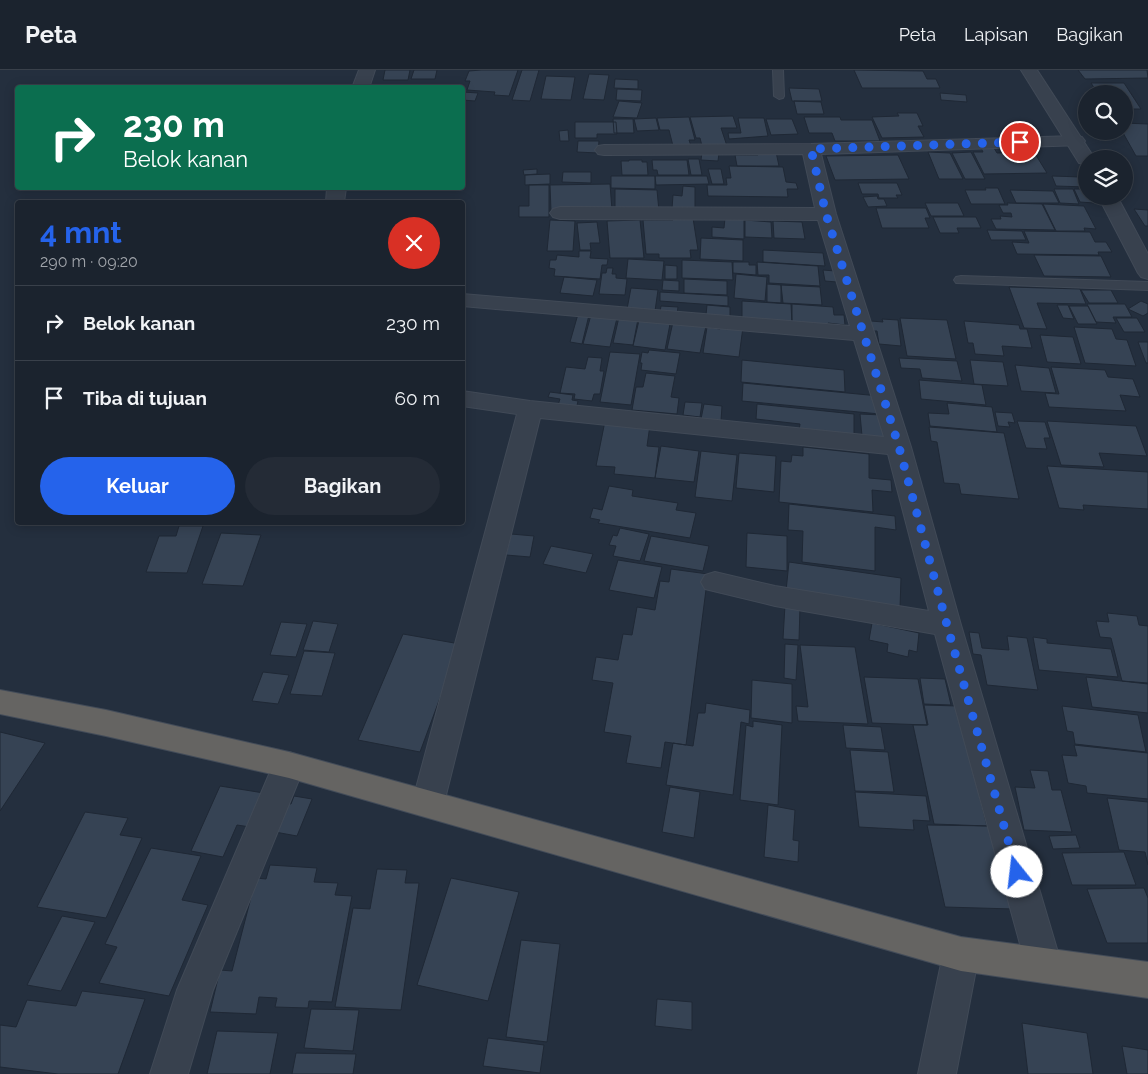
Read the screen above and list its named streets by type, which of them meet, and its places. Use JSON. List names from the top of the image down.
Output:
{
  "page": {
    "header": "Peta",
    "nav": ["Peta", "Lapisan", "Bagikan"],
    "turn": ["230 m", "Belok kanan"],
    "heading": ["4 mnt", "290 m · 09:20"],
    "list": [
      {
        "name": "Belok kanan",
        "value": "230 m"
      },
      {
        "name": "Tiba di tujuan",
        "value": "60 m"
      }
    ],
    "buttons": ["Keluar", "Bagikan"]
  }
}
